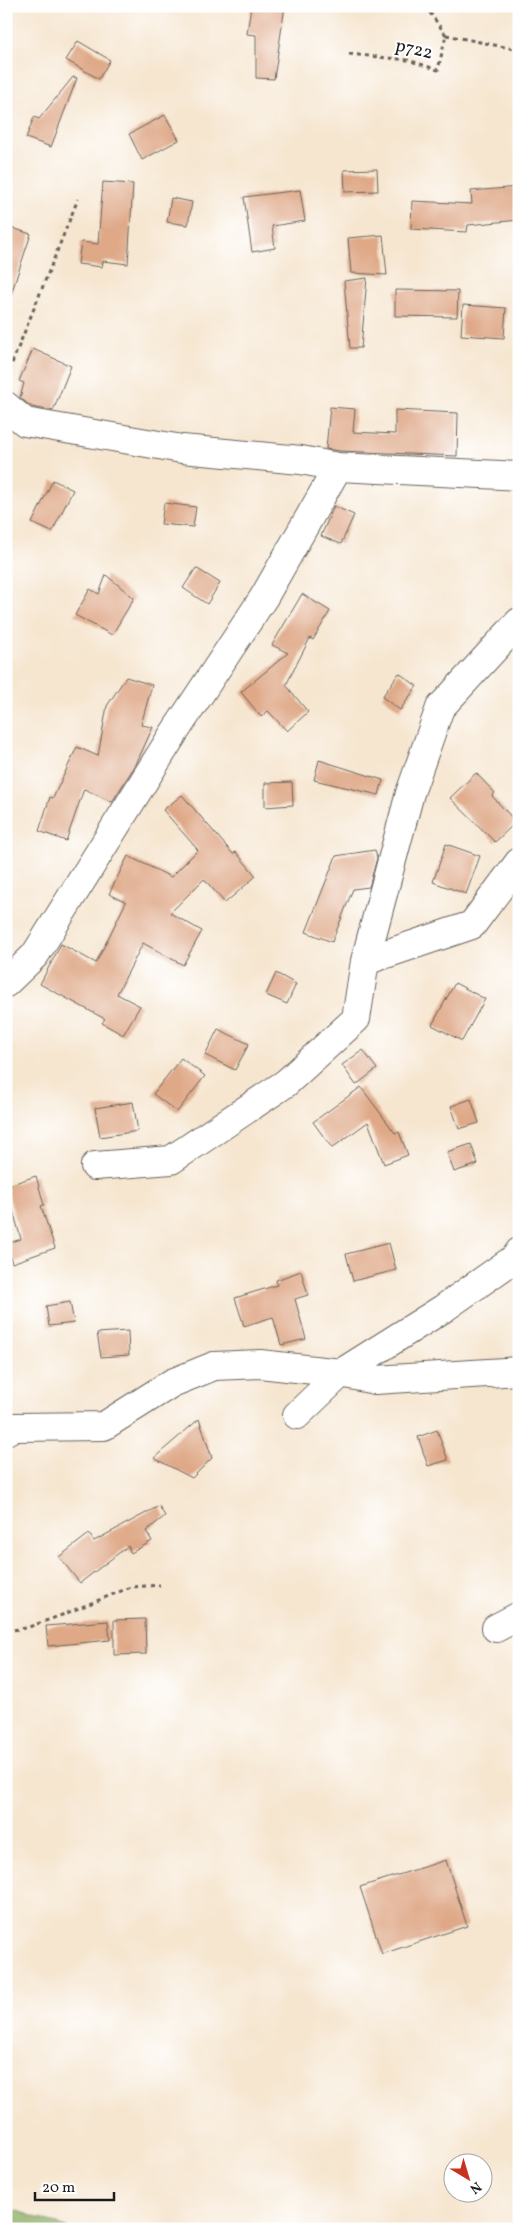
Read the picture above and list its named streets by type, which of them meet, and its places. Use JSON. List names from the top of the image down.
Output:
{
  "streets": {
    "path": ["p722"]
  },
  "scale_bar": "20 m",
  "north": "bottom right"
}
